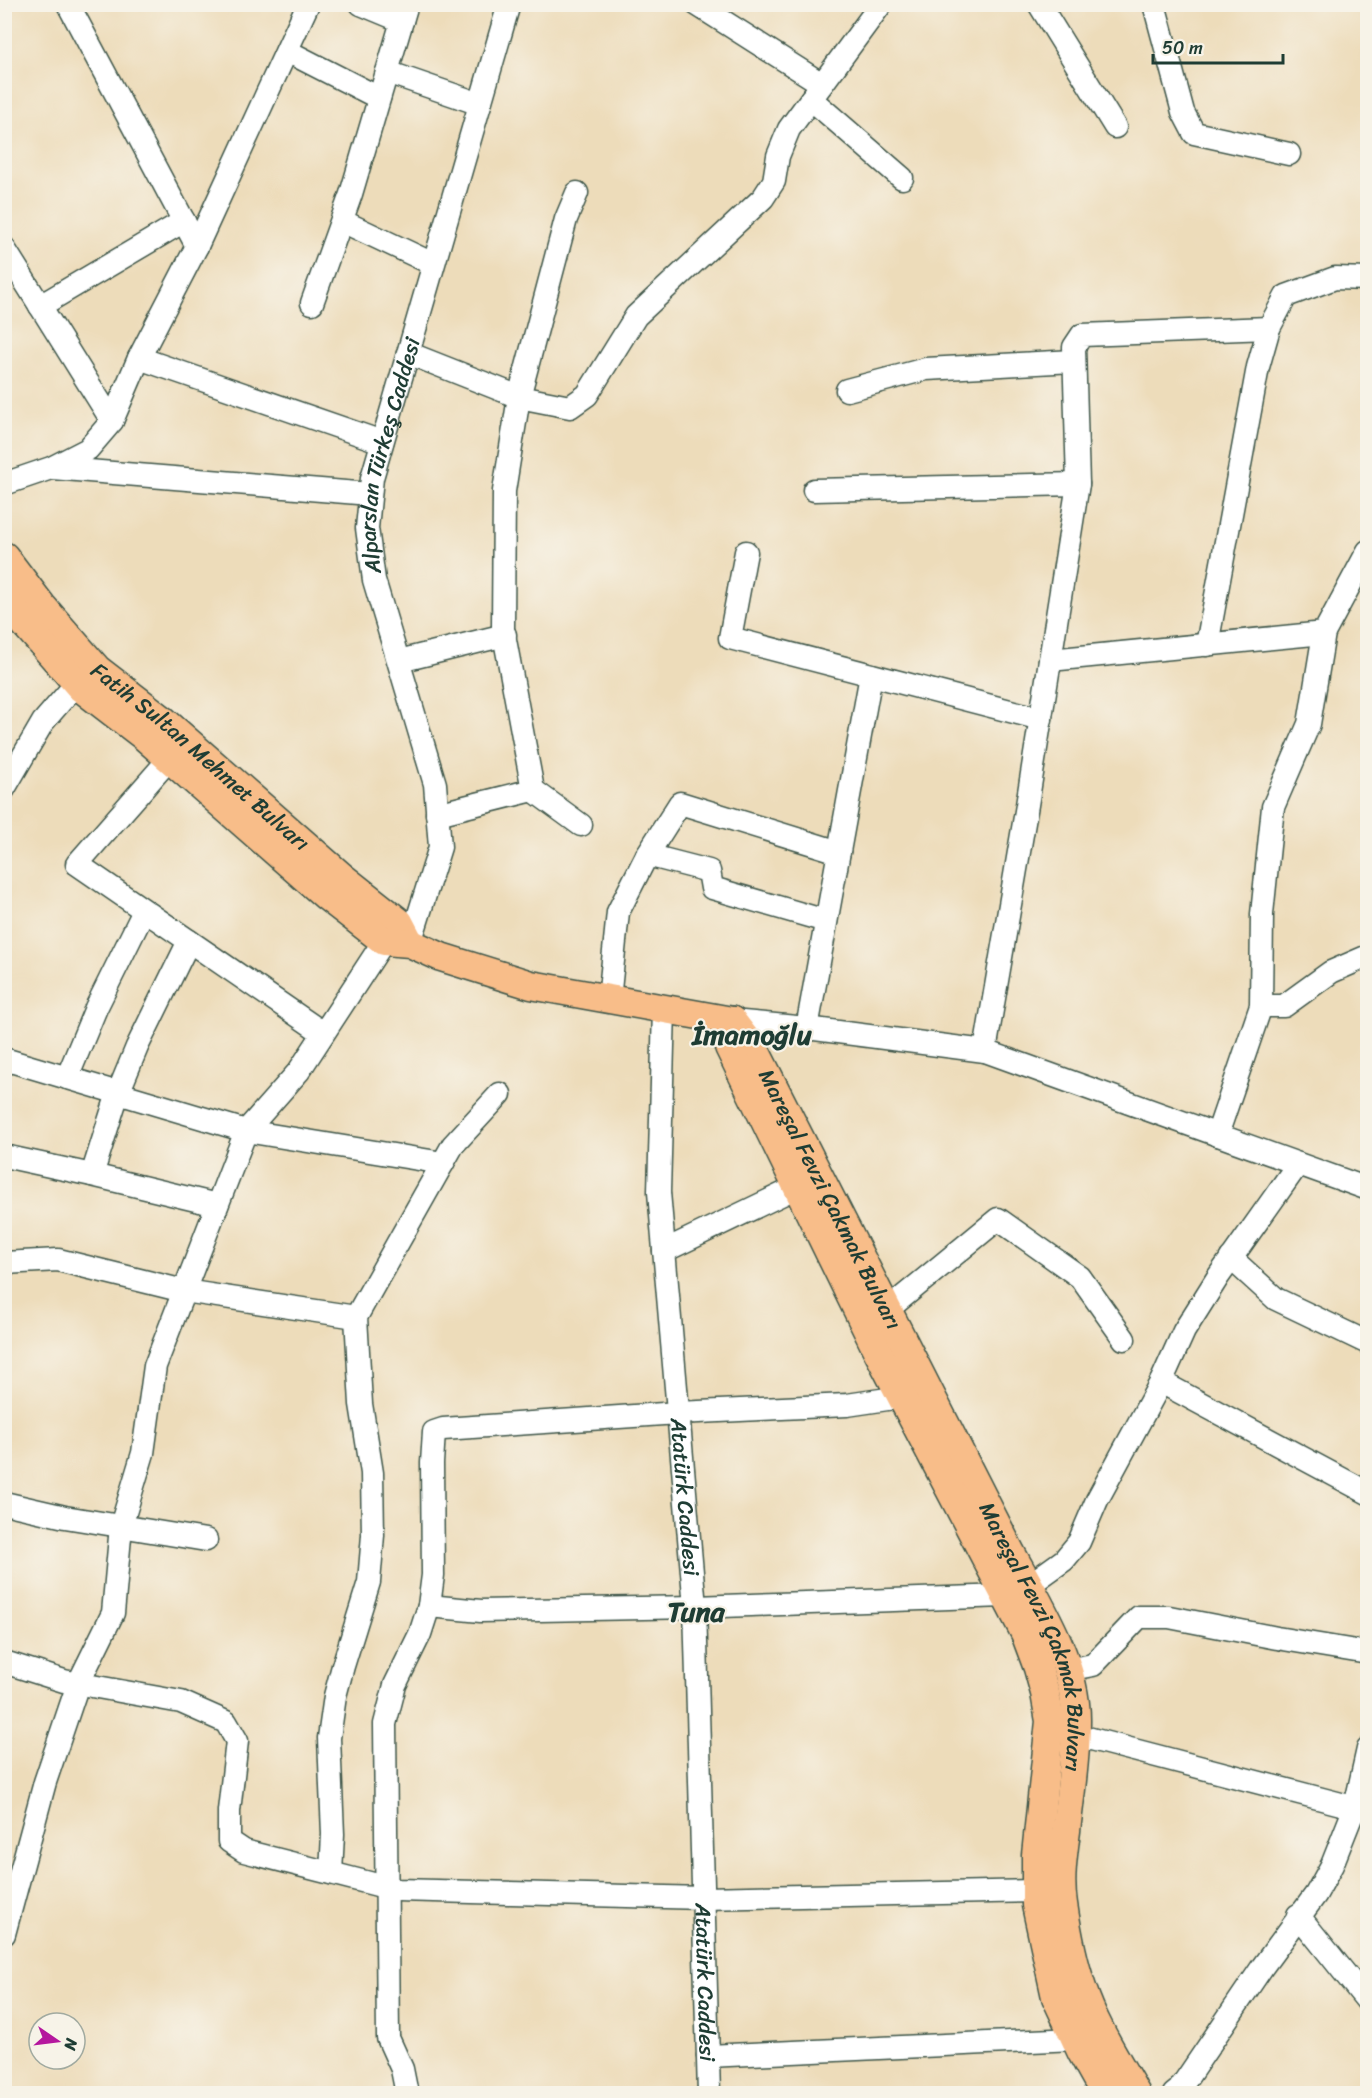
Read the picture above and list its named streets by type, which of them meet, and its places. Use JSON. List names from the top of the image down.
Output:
{
  "streets": {
    "main road": ["Fatih Sultan Mehmet Bulvarı", "Mareşal Fevzi Çakmak Bulvarı"],
    "street": ["Alparslan Türkeş Caddesi", "Atatürk Caddesi"]
  },
  "crossings": [
    ["Alparslan Türkeş Caddesi", "Fatih Sultan Mehmet Bulvarı"],
    ["Fatih Sultan Mehmet Bulvarı", "Mareşal Fevzi Çakmak Bulvarı"],
    ["Fatih Sultan Mehmet Bulvarı", "Atatürk Caddesi"]
  ],
  "districts": ["İmamoğlu", "Tuna"],
  "scale_bar": "50 m",
  "north": "right"
}
